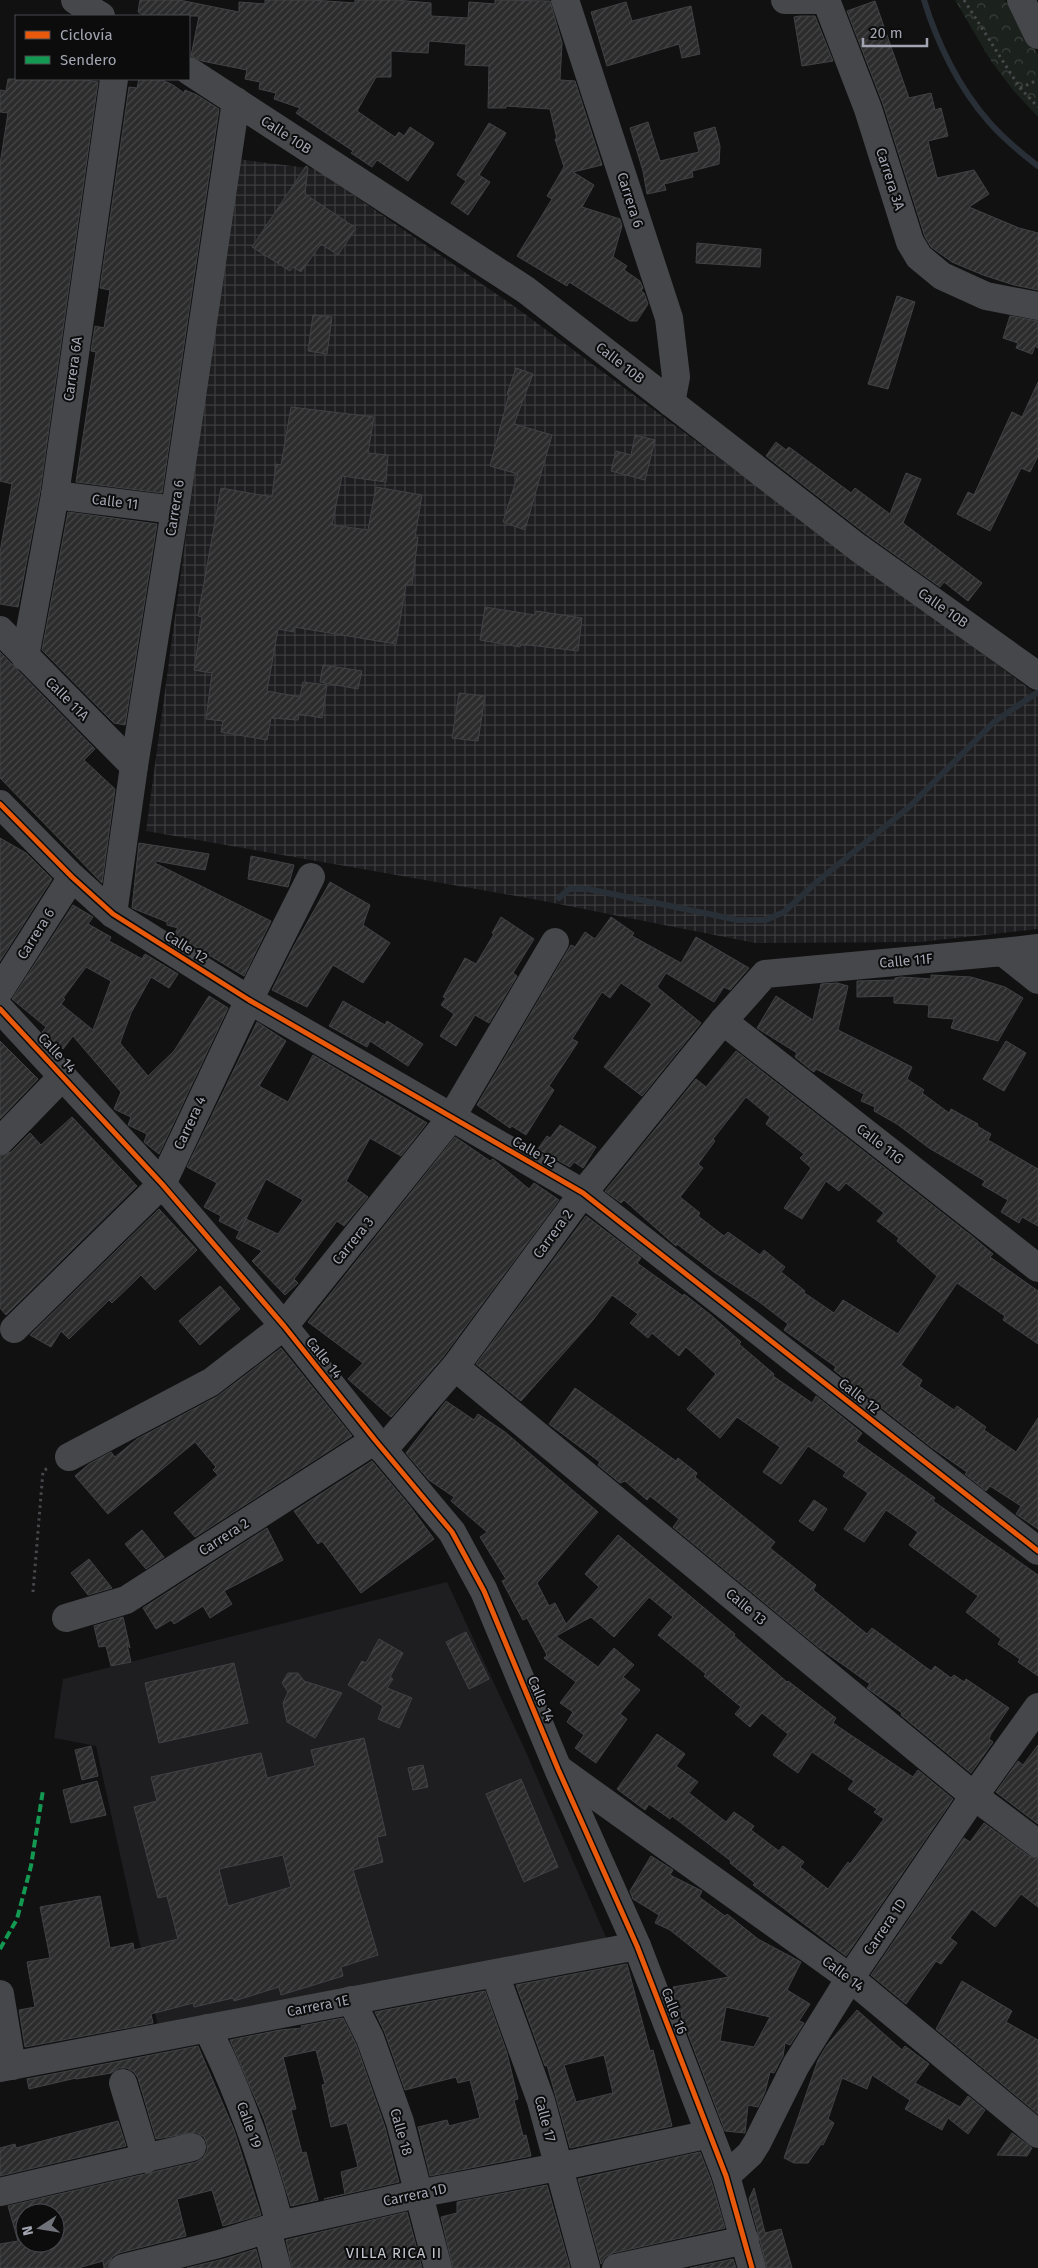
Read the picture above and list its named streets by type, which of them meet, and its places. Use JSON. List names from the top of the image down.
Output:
{
  "streets": {
    "street": [
      "Calle 10B",
      "Carrera 3A",
      "Carrera 6",
      "Carrera 6A",
      "Calle 11",
      "Calle 11A",
      "Calle 12",
      "Calle 11F",
      "Calle 14",
      "Carrera 4",
      "Calle 11G",
      "Carrera 2",
      "Carrera 3",
      "Calle 13",
      "Carrera 1D",
      "Carrera 1E",
      "Calle 16",
      "Calle 17",
      "Calle 19",
      "Calle 18"
    ]
  },
  "crossings": [
    ["Calle 10B", "Carrera 6"],
    ["Carrera 6", "Calle 11"],
    ["Carrera 6", "Calle 11A"],
    ["Carrera 6", "Calle 12"],
    ["Carrera 6A", "Calle 11"],
    ["Carrera 6A", "Calle 11A"],
    ["Calle 12", "Carrera 4"],
    ["Calle 12", "Carrera 2"],
    ["Calle 12", "Carrera 3"],
    ["Calle 11F", "Carrera 2"],
    ["Calle 14", "Carrera 4"],
    ["Calle 14", "Carrera 2"],
    ["Calle 14", "Carrera 3"],
    ["Calle 14", "Carrera 1D"],
    ["Calle 14", "Calle 16"],
    ["Calle 11G", "Carrera 2"],
    ["Carrera 2", "Calle 13"],
    ["Calle 13", "Carrera 1D"],
    ["Carrera 1D", "Calle 16"],
    ["Carrera 1D", "Calle 17"],
    ["Carrera 1D", "Calle 19"],
    ["Carrera 1D", "Calle 18"],
    ["Carrera 1E", "Calle 16"],
    ["Carrera 1E", "Calle 17"],
    ["Carrera 1E", "Calle 19"],
    ["Carrera 1E", "Calle 18"]
  ],
  "districts": ["VILLA RICA II"],
  "legend": ["Ciclovía", "Sendero"],
  "scale_bar": "20 m",
  "north": "left"
}
